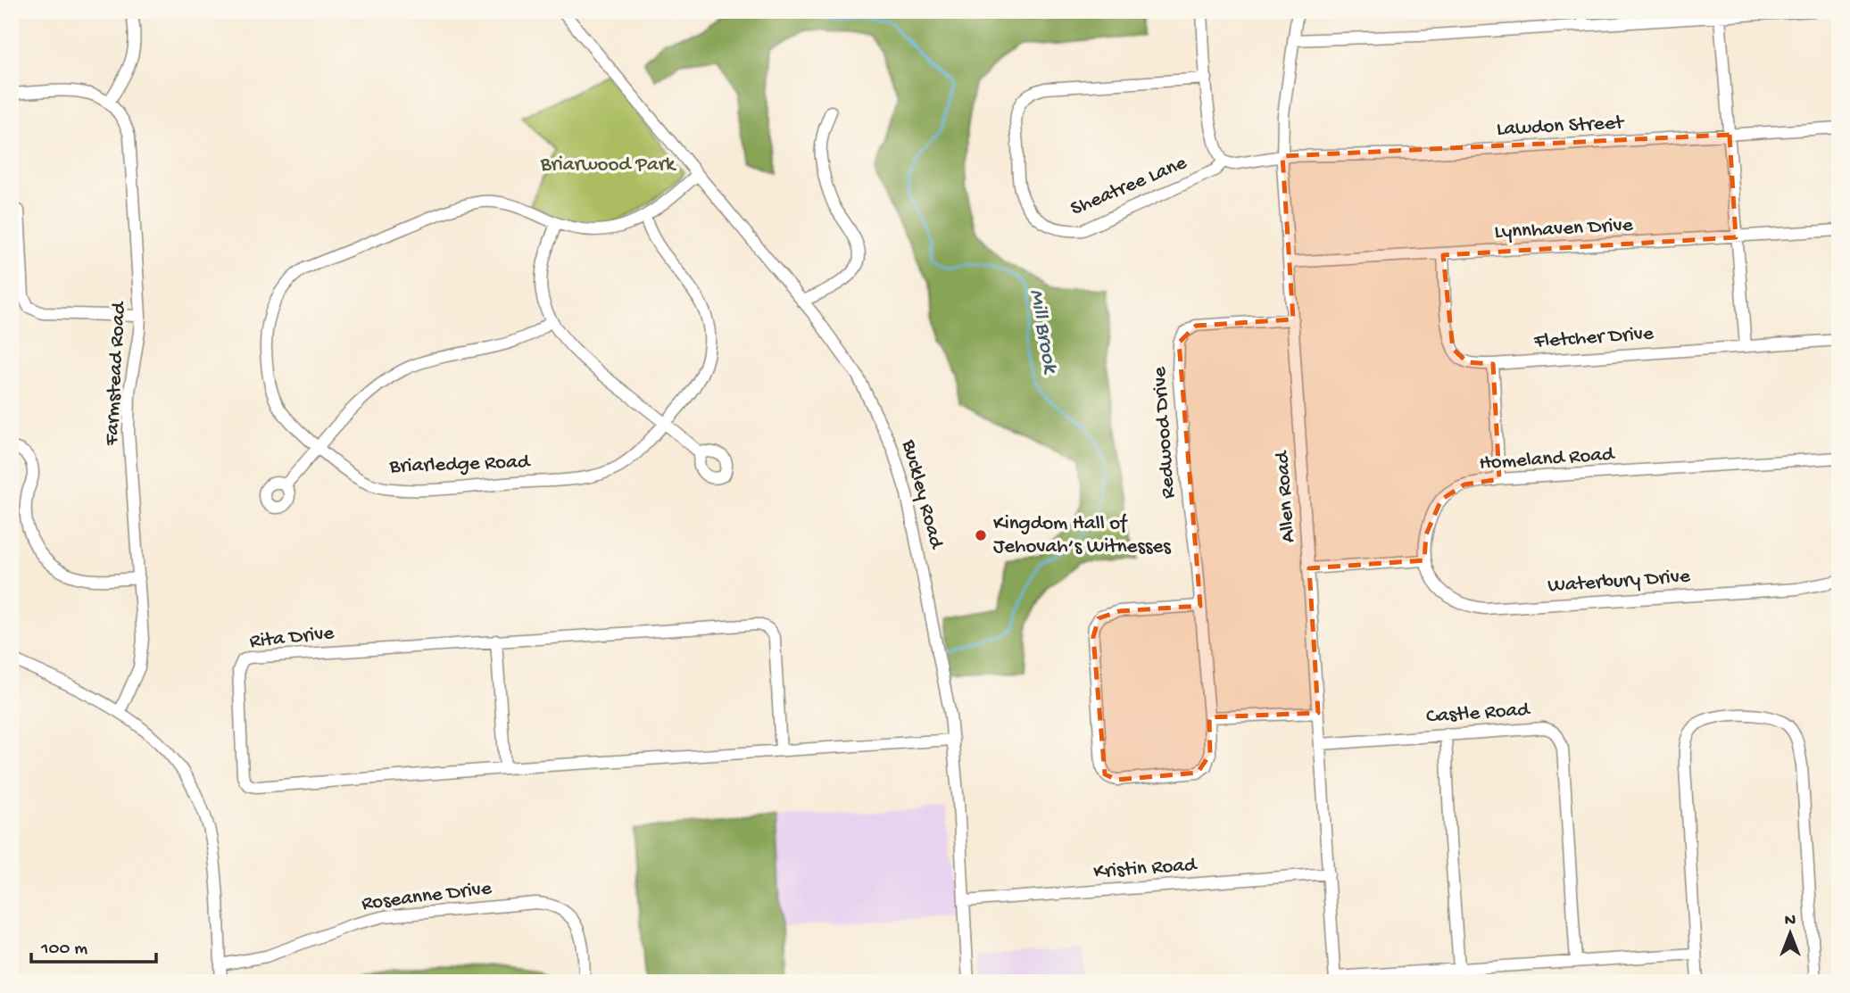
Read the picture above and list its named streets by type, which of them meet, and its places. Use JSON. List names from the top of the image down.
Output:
{
  "streets": {
    "street": [
      "Lawdon Street",
      "Sheatree Lane",
      "Lynnhaven Drive",
      "Fletcher Drive",
      "Farmstead Road",
      "Redwood Drive",
      "Homeland Road",
      "Briarledge Road",
      "Buckley Road",
      "Allen Road",
      "Waterbury Drive",
      "Rita Drive",
      "Castle Road",
      "Kristin Road",
      "Roseanne Drive"
    ]
  },
  "crossings": [
    ["Lawdon Street", "Allen Road"],
    ["Lynnhaven Drive", "Fletcher Drive"],
    ["Lynnhaven Drive", "Allen Road"],
    ["Redwood Drive", "Allen Road"],
    ["Homeland Road", "Waterbury Drive"],
    ["Briarledge Road", "Buckley Road"],
    ["Buckley Road", "Rita Drive"],
    ["Buckley Road", "Kristin Road"],
    ["Allen Road", "Castle Road"],
    ["Allen Road", "Kristin Road"]
  ],
  "water": ["Mill Brook"],
  "parks": ["Briarwood Park"],
  "places": ["Kingdom Hall of Jehovah’s Witnesses"],
  "scale_bar": "100 m",
  "north": "top"
}
